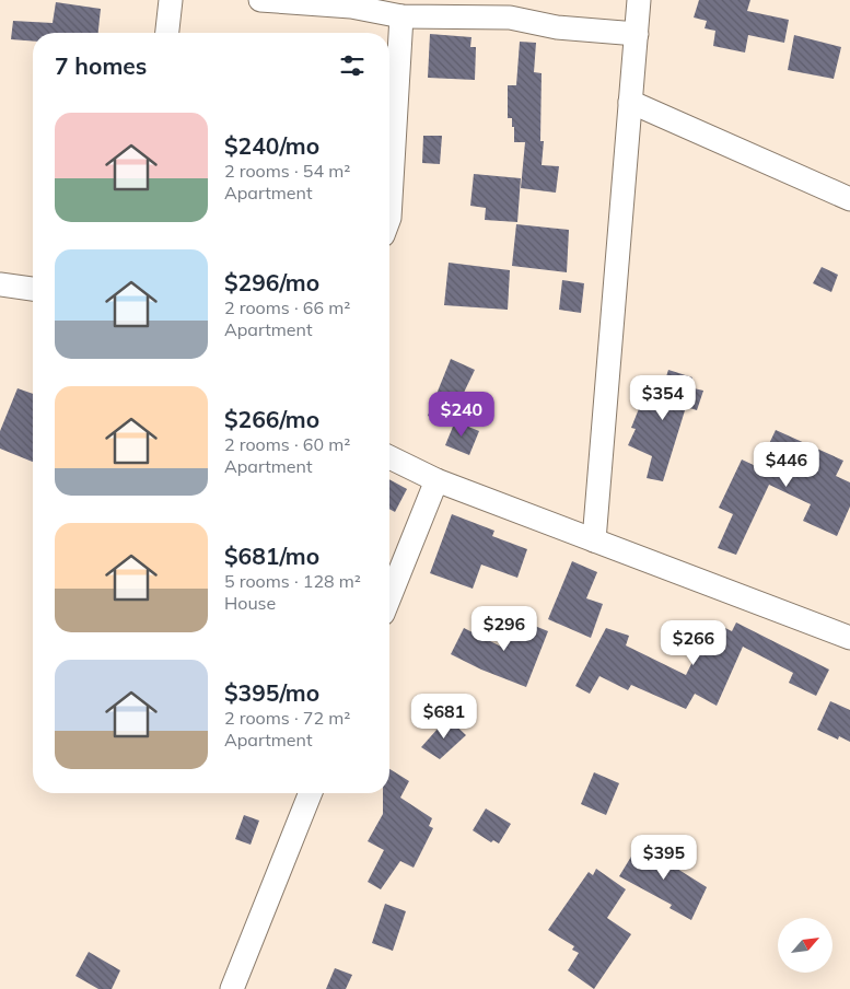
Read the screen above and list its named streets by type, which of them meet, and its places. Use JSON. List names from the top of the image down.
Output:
{
  "north": "top right",
  "page": {
    "heading": "7 homes",
    "list": [
      {
        "name": "$240/mo",
        "note": "2 rooms · 54 m² · Apartment"
      },
      {
        "name": "$296/mo",
        "note": "2 rooms · 66 m² · Apartment"
      },
      {
        "name": "$266/mo",
        "note": "2 rooms · 60 m² · Apartment"
      },
      {
        "name": "$681/mo",
        "note": "5 rooms · 128 m² · House"
      },
      {
        "name": "$395/mo",
        "note": "2 rooms · 72 m² · Apartment"
      }
    ],
    "price": [
      "$354",
      "$240",
      "$446",
      "$296",
      "$266",
      "$681",
      "$395"
    ]
  }
}
